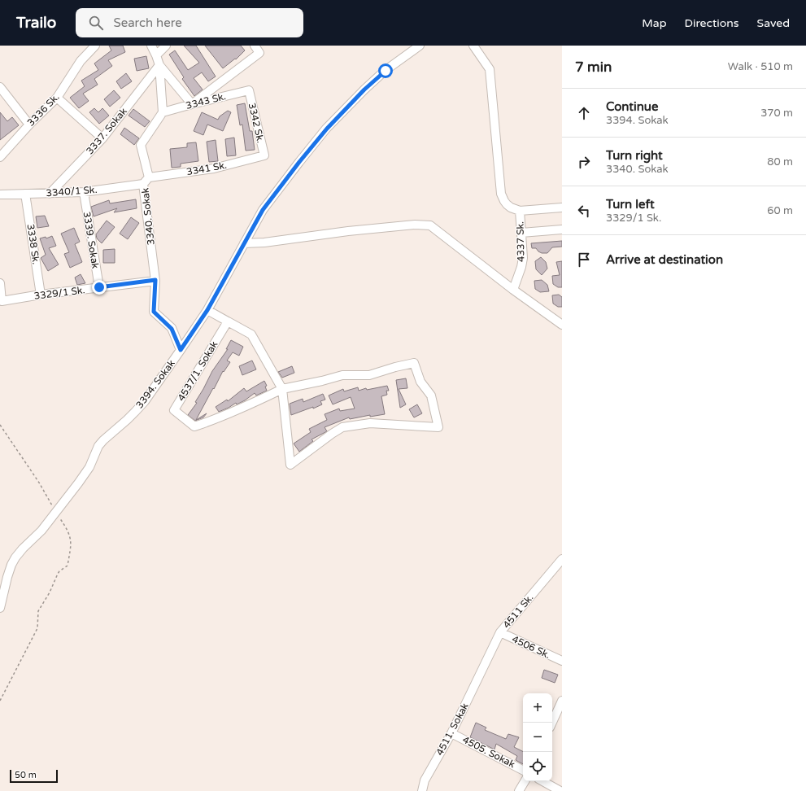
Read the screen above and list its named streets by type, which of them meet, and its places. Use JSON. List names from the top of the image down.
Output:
{
  "streets": {
    "street": [
      "3343 Sk.",
      "3336 Sk.",
      "3342 Sk.",
      "3337. Sokak",
      "3341 Sk.",
      "3340/1 Sk.",
      "3340. Sokak",
      "3339. Sokak",
      "4337 Sk.",
      "3338 Sk.",
      "3329/1 Sk.",
      "4537/1. Sokak",
      "3394. Sokak",
      "4511 Sk.",
      "4506 Sk.",
      "4511. Sokak",
      "4505. Sokak"
    ]
  },
  "crossings": [
    ["3343 Sk.", "3342 Sk."],
    ["3343 Sk.", "3340. Sokak"],
    ["3342 Sk.", "3341 Sk."],
    ["3337. Sokak", "3340/1 Sk."],
    ["3341 Sk.", "3340. Sokak"],
    ["3340/1 Sk.", "3340. Sokak"],
    ["3340/1 Sk.", "3339. Sokak"],
    ["3340/1 Sk.", "3338 Sk."],
    ["3340. Sokak", "3329/1 Sk."],
    ["3340. Sokak", "3394. Sokak"],
    ["3339. Sokak", "3329/1 Sk."],
    ["3338 Sk.", "3329/1 Sk."],
    ["4511 Sk.", "4506 Sk."],
    ["4511 Sk.", "4511. Sokak"],
    ["4511. Sokak", "4505. Sokak"]
  ],
  "scale_bar": "50 m",
  "page": {
    "header": "Trailo",
    "search": "Search here",
    "nav": ["Map", "Directions", "Saved"],
    "heading": ["7 min", "Walk · 510 m"],
    "list": [
      ["Continue", "3394. Sokak", "370 m"],
      ["Turn right", "3340. Sokak", "80 m"],
      ["Turn left", "3329/1 Sk.", "60 m"],
      "Arrive at destination"
    ],
    "map_buttons": ["+", "−"],
    "scale": "50 m"
  }
}
